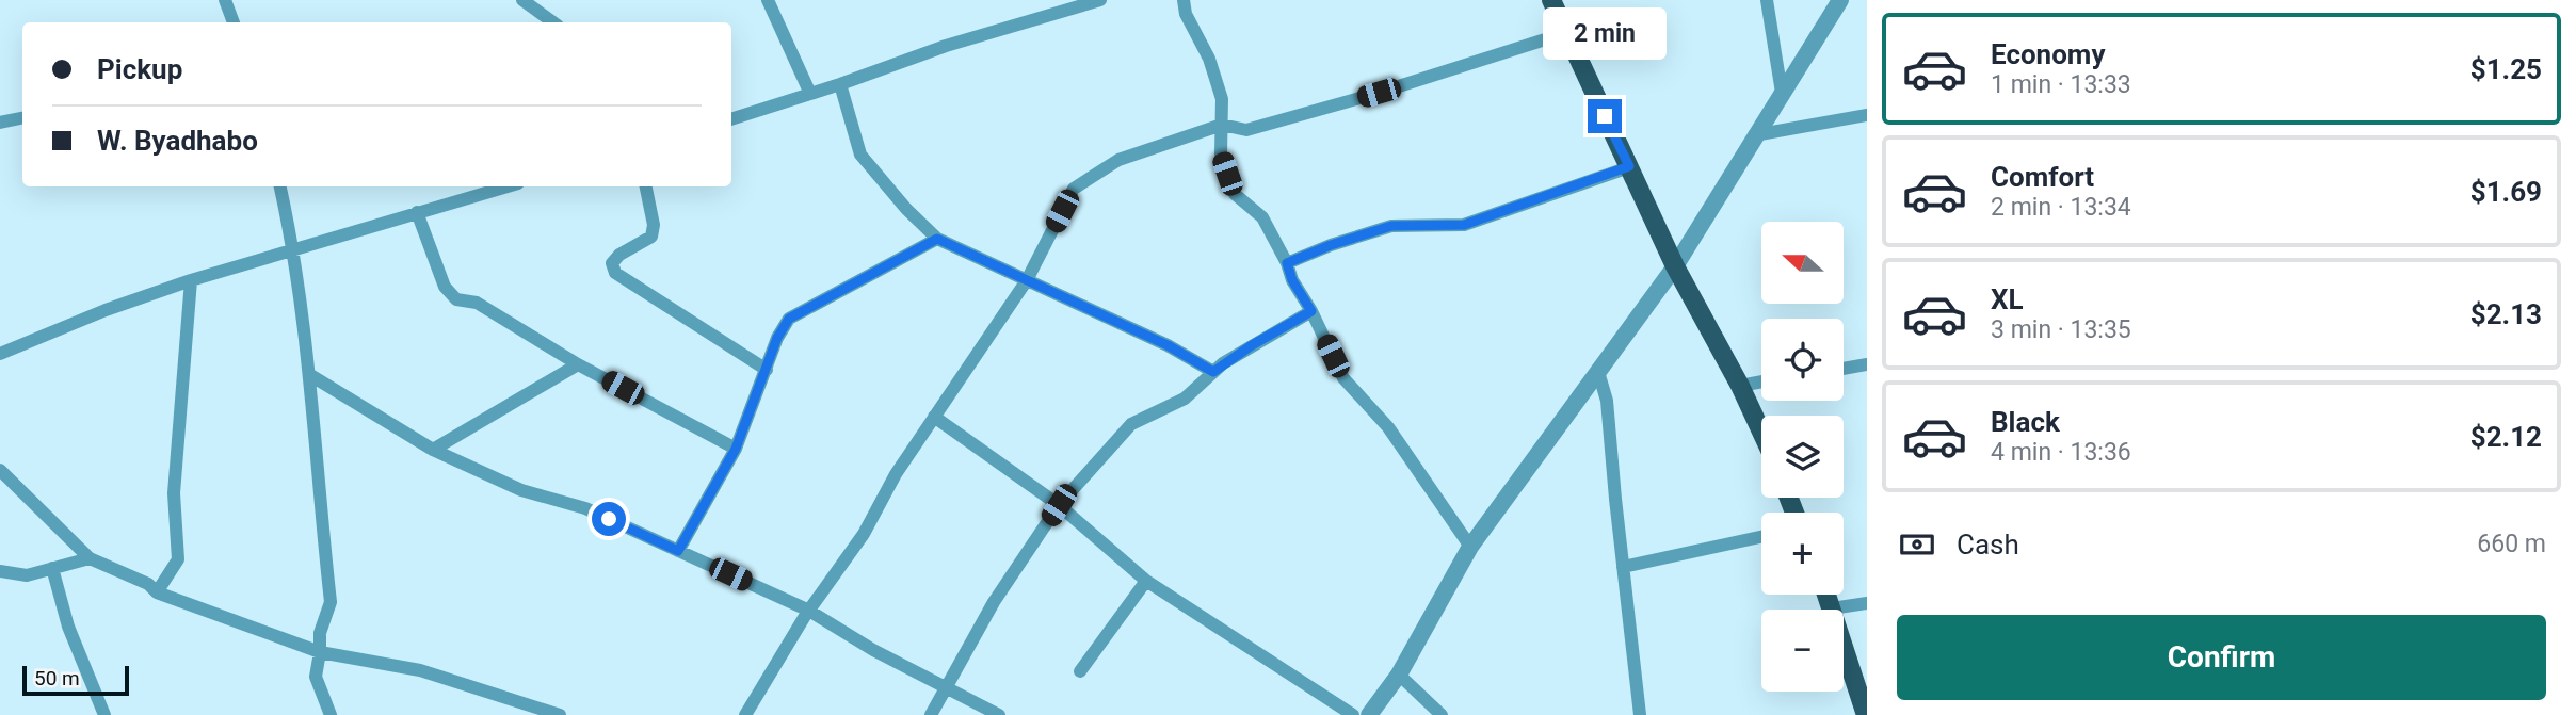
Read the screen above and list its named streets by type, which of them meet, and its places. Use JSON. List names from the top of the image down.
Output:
{
  "scale_bar": "50 m",
  "north": "left",
  "page": {
    "bubble": "2 min",
    "list": [
      {
        "name": "Economy",
        "note": "1 min · 13:33",
        "value": "$1.25"
      },
      {
        "name": "Comfort",
        "note": "2 min · 13:34",
        "value": "$1.69"
      },
      {
        "name": "XL",
        "note": "3 min · 13:35",
        "value": "$2.13"
      },
      {
        "name": "Black",
        "note": "4 min · 13:36",
        "value": "$2.12"
      }
    ],
    "banner": ["Pickup", "W. Byadhabo"],
    "map_buttons": ["+", "−"],
    "pay": ["Cash", "660 m"],
    "buttons": "Confirm",
    "scale": "50 m"
  }
}
